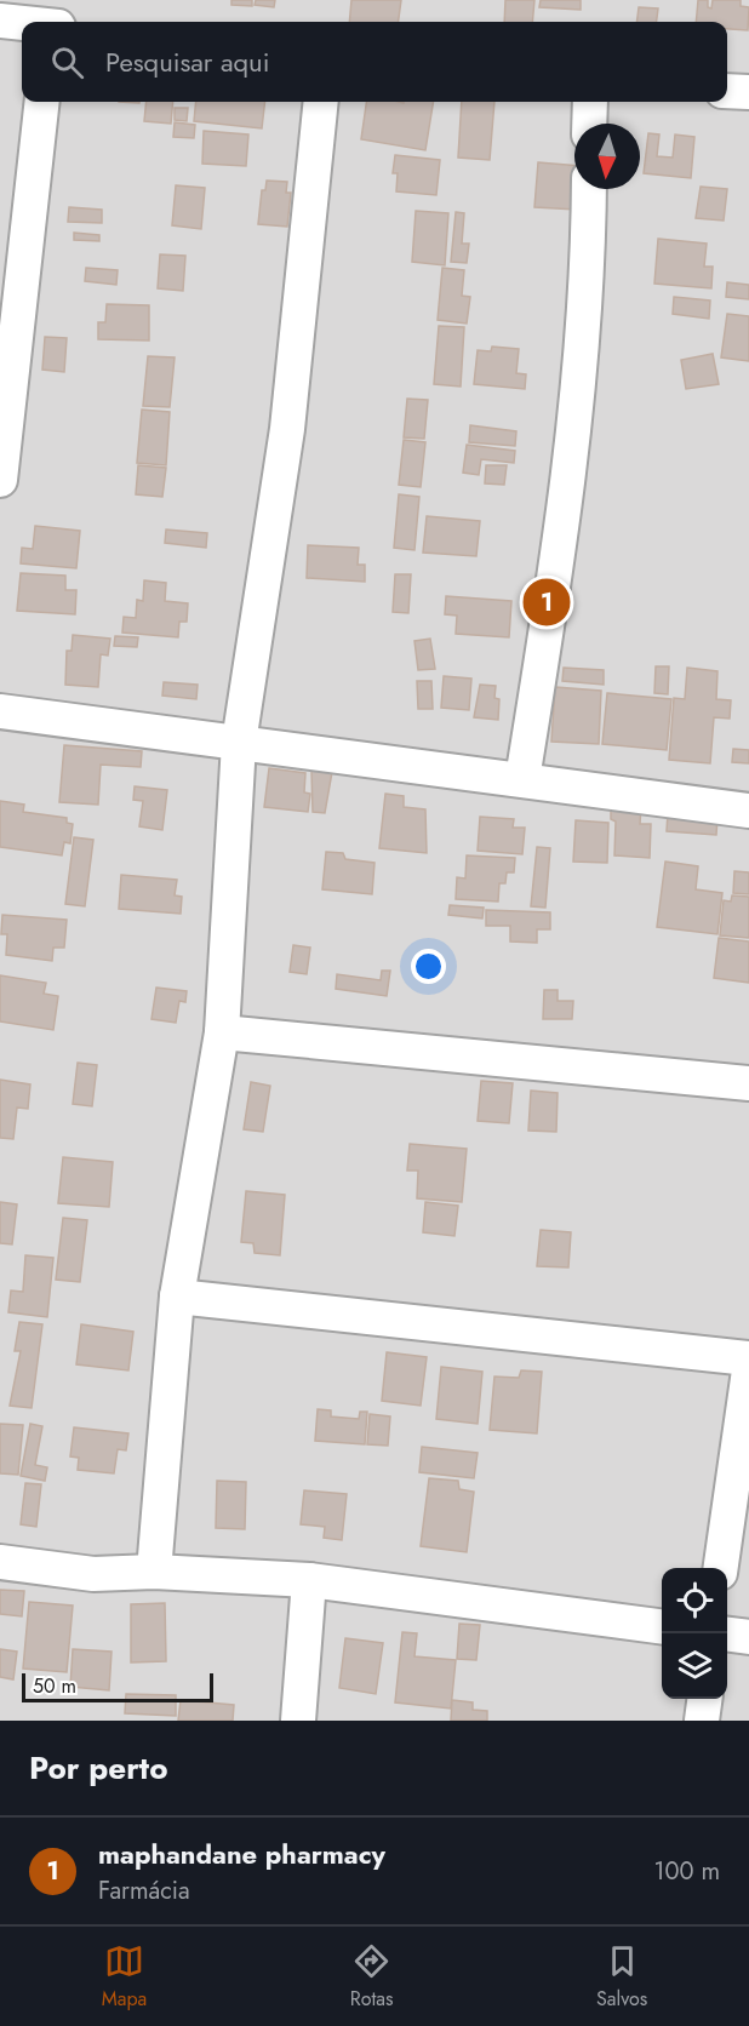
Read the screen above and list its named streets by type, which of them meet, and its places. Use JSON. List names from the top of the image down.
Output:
{
  "scale_bar": "50 m",
  "north": "bottom",
  "page": {
    "search": "Pesquisar aqui",
    "pins": "1",
    "scale": "50 m",
    "heading": "Por perto",
    "list": [
      {
        "mark": "1",
        "name": "maphandane pharmacy",
        "note": "Farmácia",
        "value": "100 m"
      }
    ],
    "nav": ["Mapa", "Rotas", "Salvos"]
  }
}
